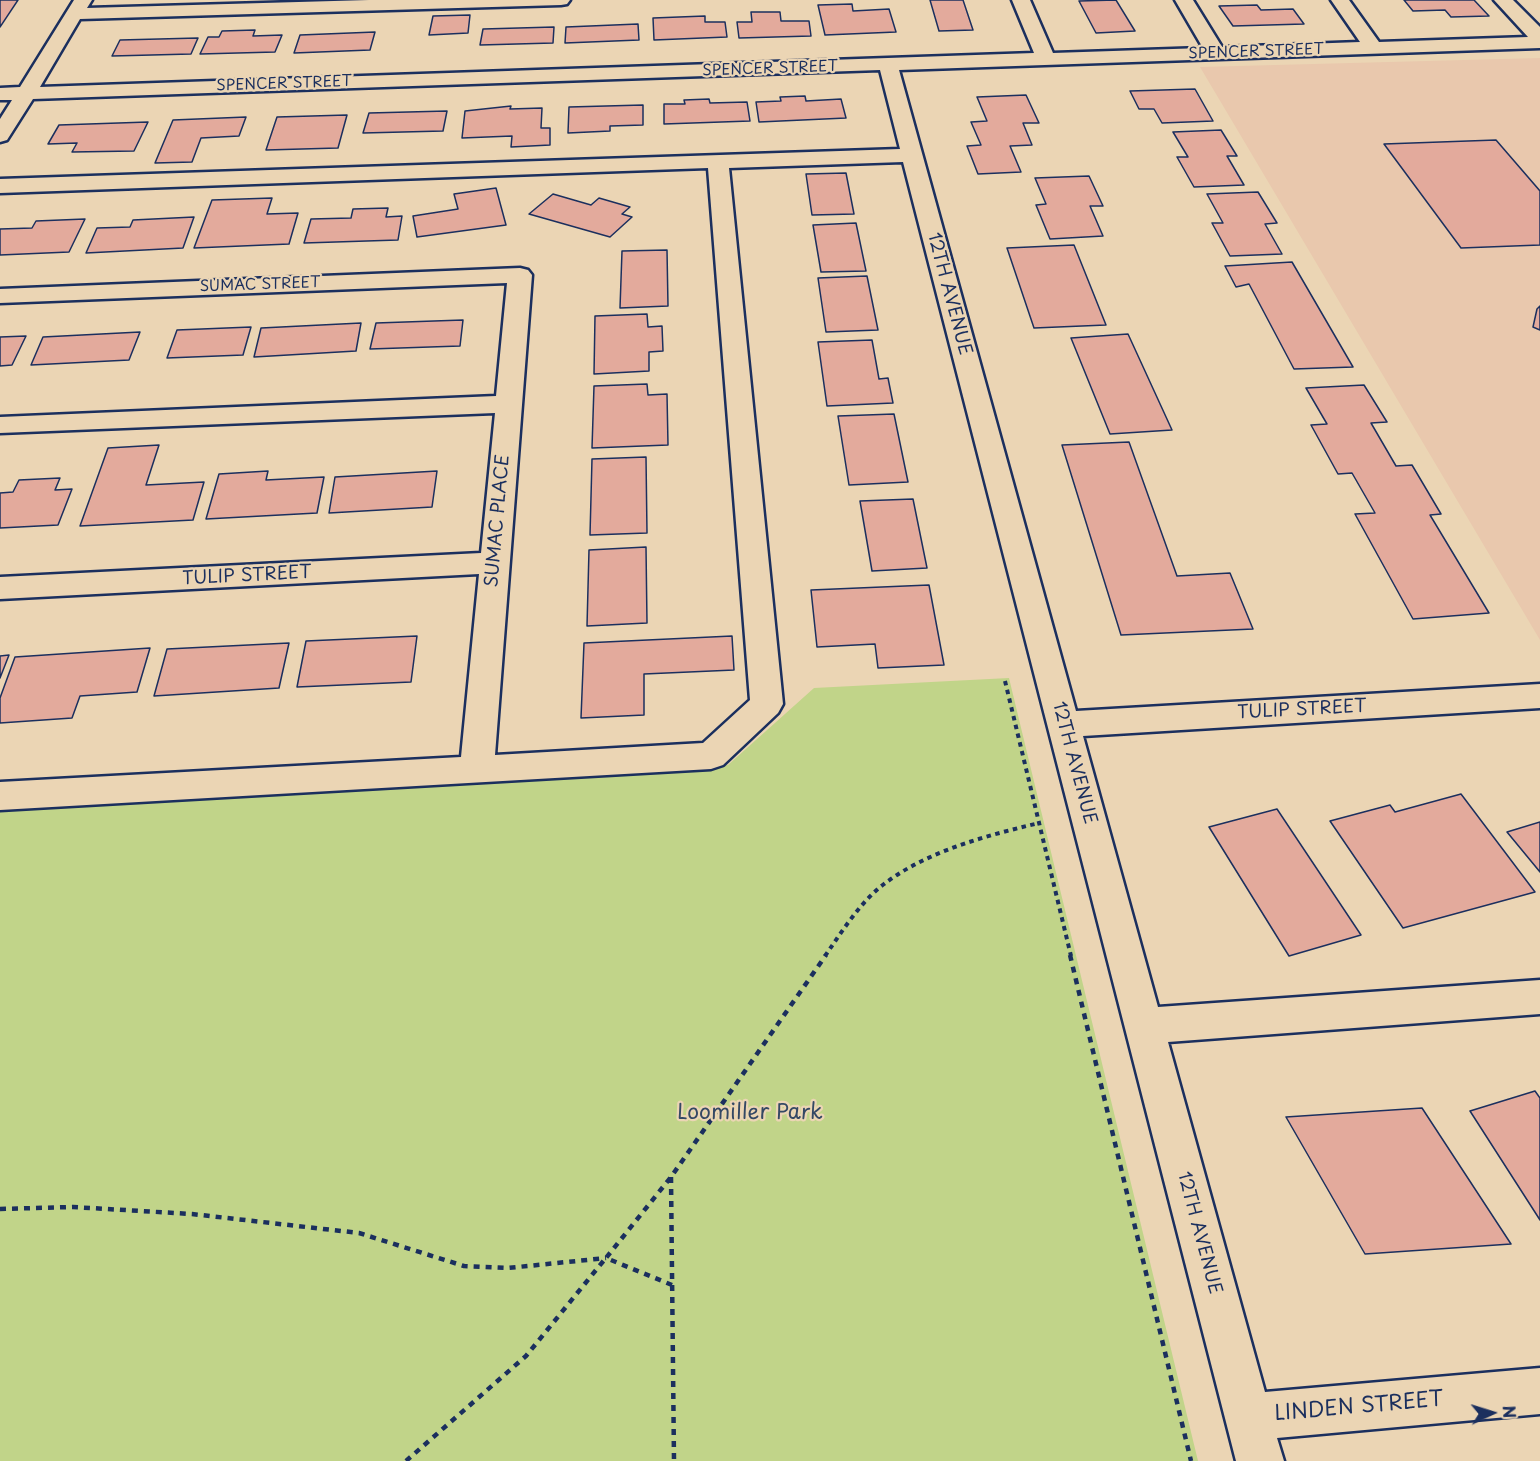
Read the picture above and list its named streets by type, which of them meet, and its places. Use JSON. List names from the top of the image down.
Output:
{
  "streets": {
    "street": [
      "SPENCER STREET",
      "SUMAC STREET",
      "12TH AVENUE",
      "SUMAC PLACE",
      "TULIP STREET",
      "LINDEN STREET"
    ]
  },
  "crossings": [
    ["SPENCER STREET", "12TH AVENUE"],
    ["SUMAC STREET", "SUMAC PLACE"],
    ["12TH AVENUE", "TULIP STREET"],
    ["12TH AVENUE", "LINDEN STREET"],
    ["SUMAC PLACE", "TULIP STREET"]
  ],
  "parks": ["Loomiller Park"],
  "north": "right"
}
